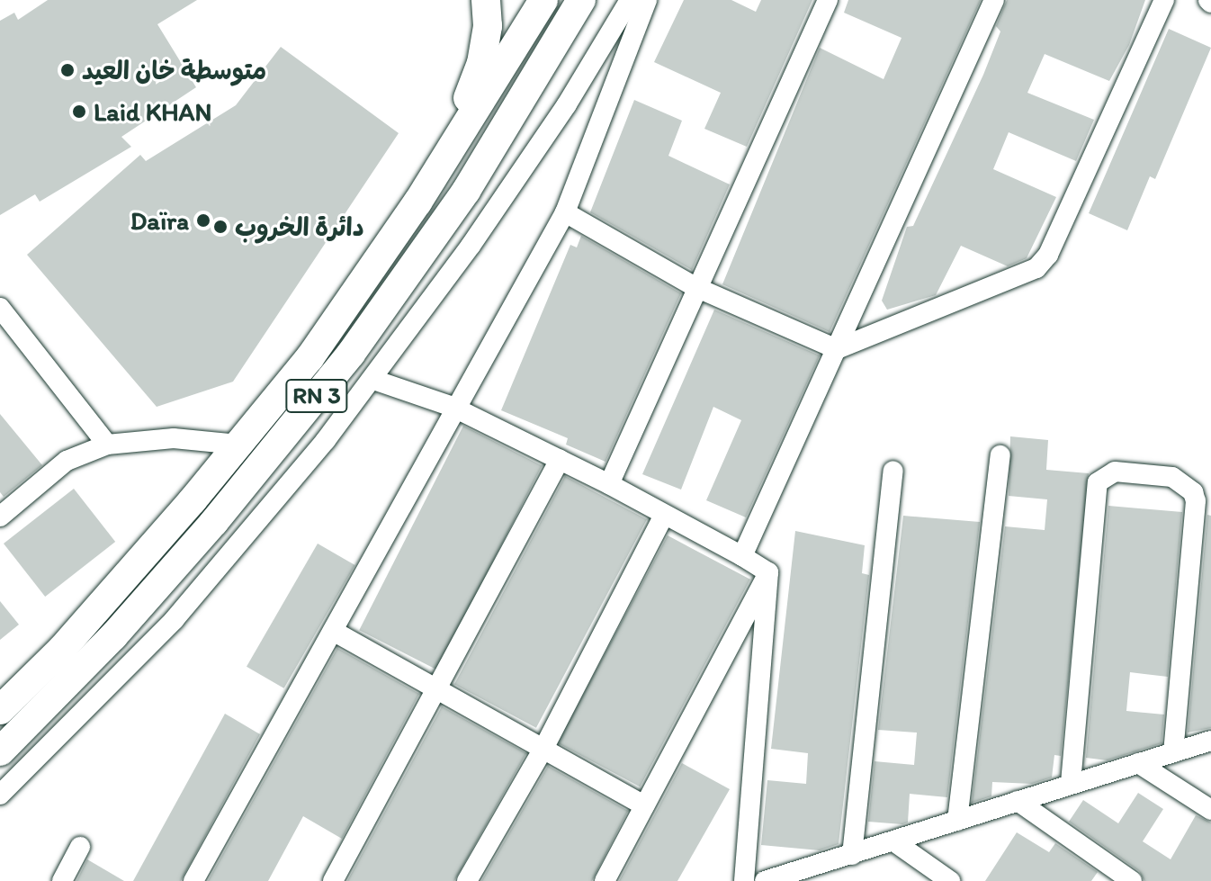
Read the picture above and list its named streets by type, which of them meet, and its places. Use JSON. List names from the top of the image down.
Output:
{
  "streets": {
    "highway": ["RN 3"]
  },
  "places": [
    "متوسطة خان العيد",
    "Laid KHAN",
    "Daïra",
    "دائرة الخروب"
  ]
}
